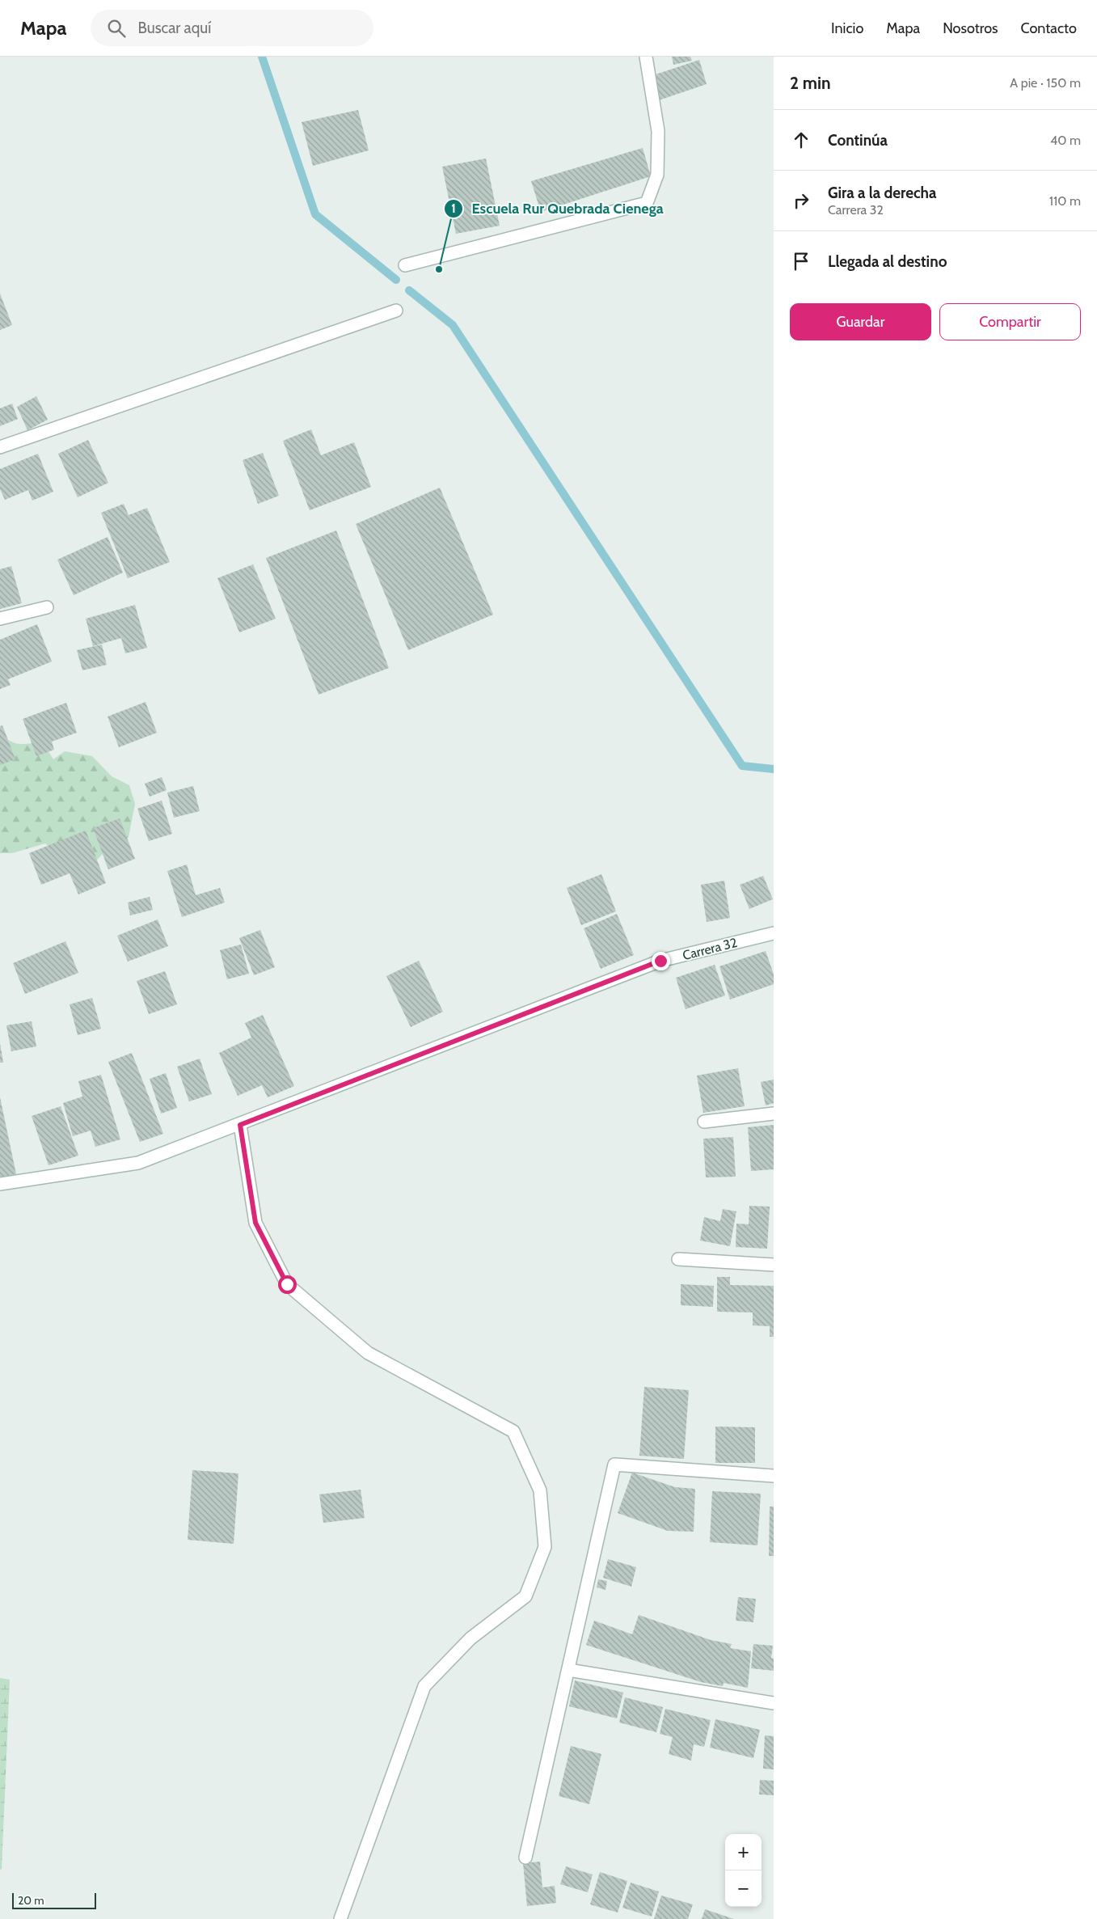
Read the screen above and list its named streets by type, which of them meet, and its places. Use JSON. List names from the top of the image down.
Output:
{
  "streets": {
    "street": ["Carrera 32"]
  },
  "places": ["Escuela Rur Quebrada Cienega"],
  "scale_bar": "20 m",
  "page": {
    "header": "Mapa",
    "search": "Buscar aquí",
    "nav": [
      "Inicio",
      "Mapa",
      "Nosotros",
      "Contacto"
    ],
    "heading": ["2 min", "A pie · 150 m"],
    "list": [
      ["Continúa", "40 m"],
      ["Gira a la derecha", "Carrera 32", "110 m"],
      "Llegada al destino"
    ],
    "buttons": ["Guardar", "Compartir"],
    "map_buttons": ["+", "−"],
    "scale": "20 m"
  }
}
